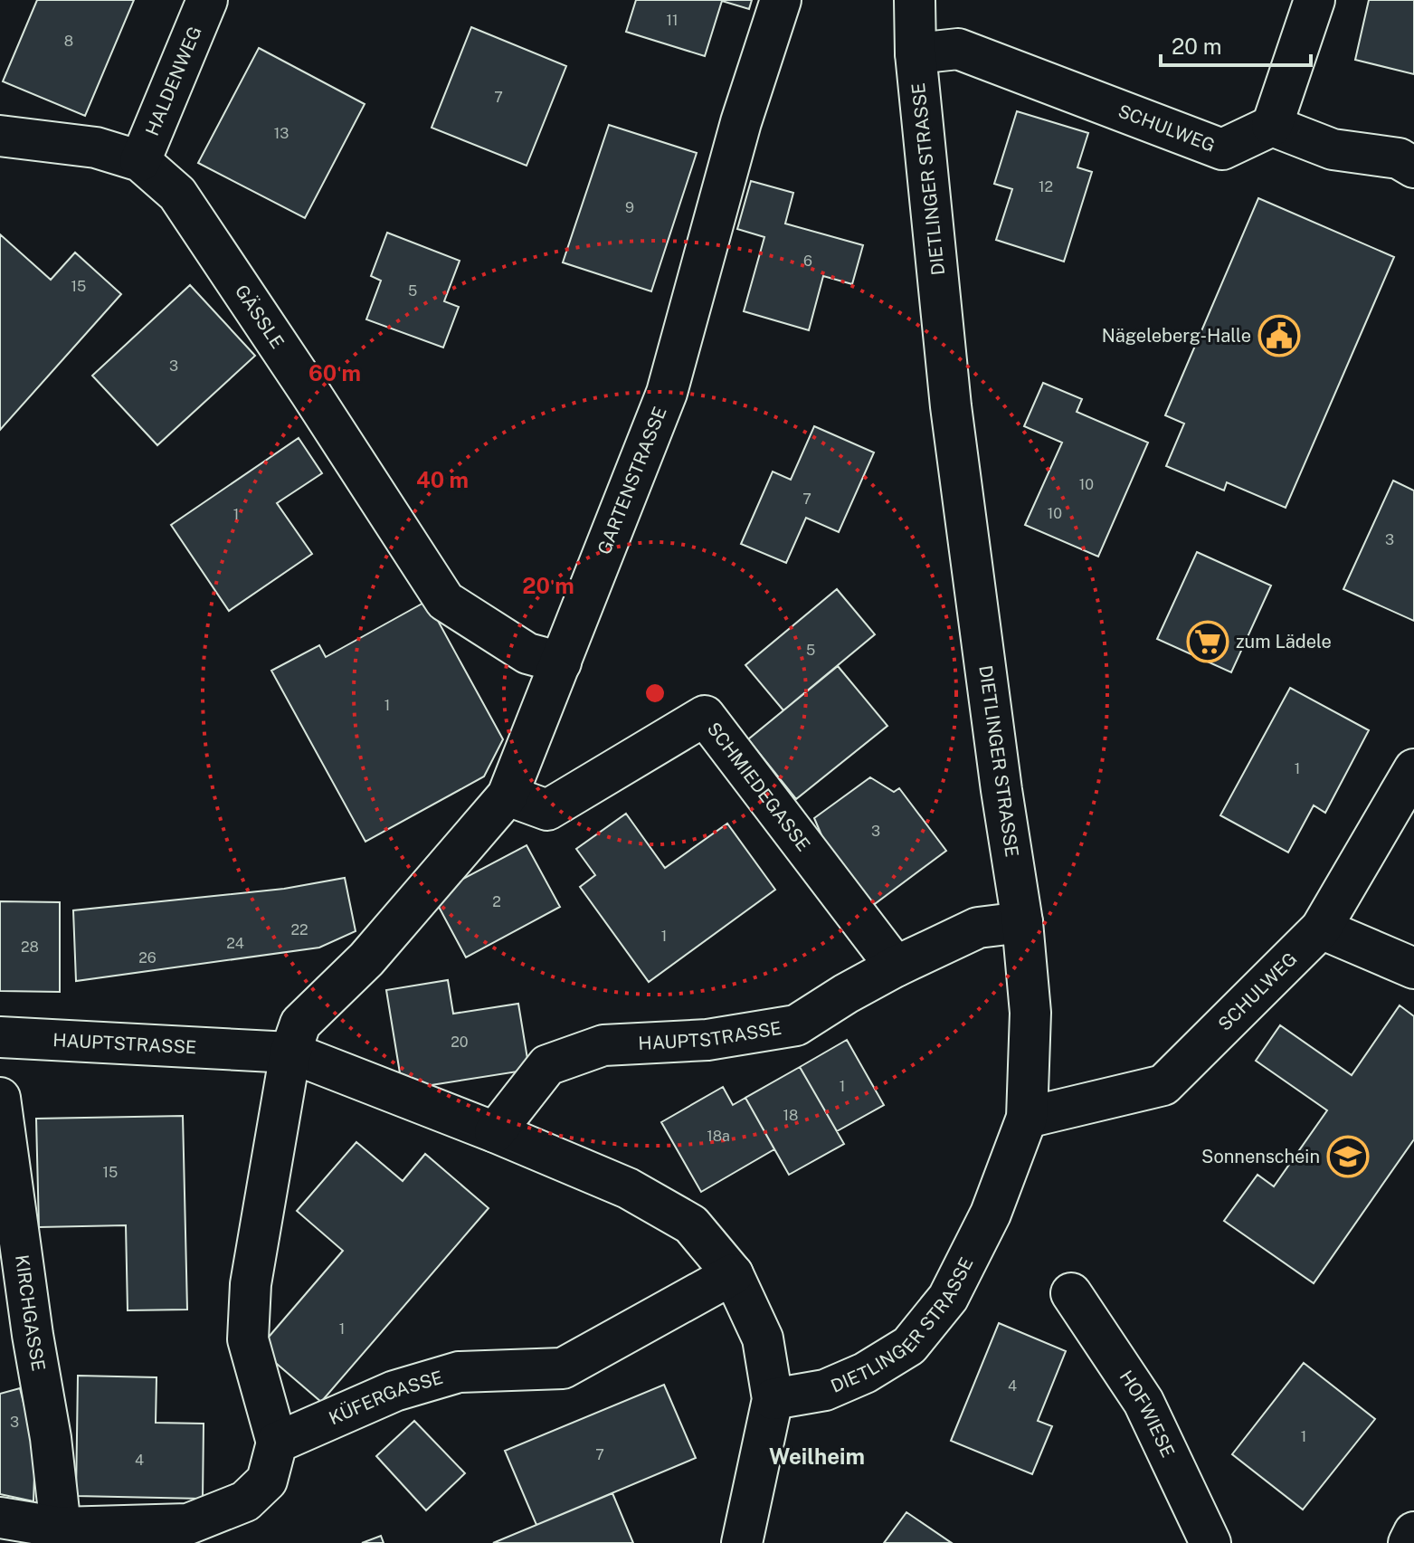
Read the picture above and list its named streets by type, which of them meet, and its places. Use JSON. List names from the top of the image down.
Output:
{
  "streets": {
    "street": [
      "HALDENWEG",
      "SCHULWEG",
      "DIETLINGER STRASSE",
      "GÄSSLE",
      "GARTENSTRASSE",
      "SCHMIEDEGASSE",
      "HAUPTSTRASSE",
      "KIRCHGASSE",
      "KÜFERGASSE",
      "HOFWIESE"
    ]
  },
  "crossings": [
    ["HALDENWEG", "GÄSSLE"],
    ["SCHULWEG", "DIETLINGER STRASSE"],
    ["DIETLINGER STRASSE", "HAUPTSTRASSE"],
    ["GÄSSLE", "GARTENSTRASSE"],
    ["GARTENSTRASSE", "SCHMIEDEGASSE"],
    ["GARTENSTRASSE", "HAUPTSTRASSE"],
    ["GARTENSTRASSE", "KÜFERGASSE"],
    ["SCHMIEDEGASSE", "HAUPTSTRASSE"],
    ["HAUPTSTRASSE", "KÜFERGASSE"]
  ],
  "districts": ["Weilheim"],
  "places": {
    "public building": ["Nägeleberg-Halle"],
    "supermarket": ["zum Lädele"],
    "school or university": ["Sonnenschein"]
  },
  "house_numbers": [
    "11",
    "8",
    "7",
    "13",
    "12",
    "9",
    "6",
    "15",
    "5",
    "3",
    "10",
    "7",
    "10",
    "1",
    "3",
    "5",
    "1",
    "1",
    "3",
    "2",
    "22",
    "1",
    "24",
    "28",
    "26",
    "20",
    "1",
    "18",
    "18a",
    "15",
    "1",
    "4",
    "3",
    "1",
    "7",
    "4"
  ],
  "scale_bar": "20 m",
  "rings": ["60 m", "40 m", "20 m"]
}
